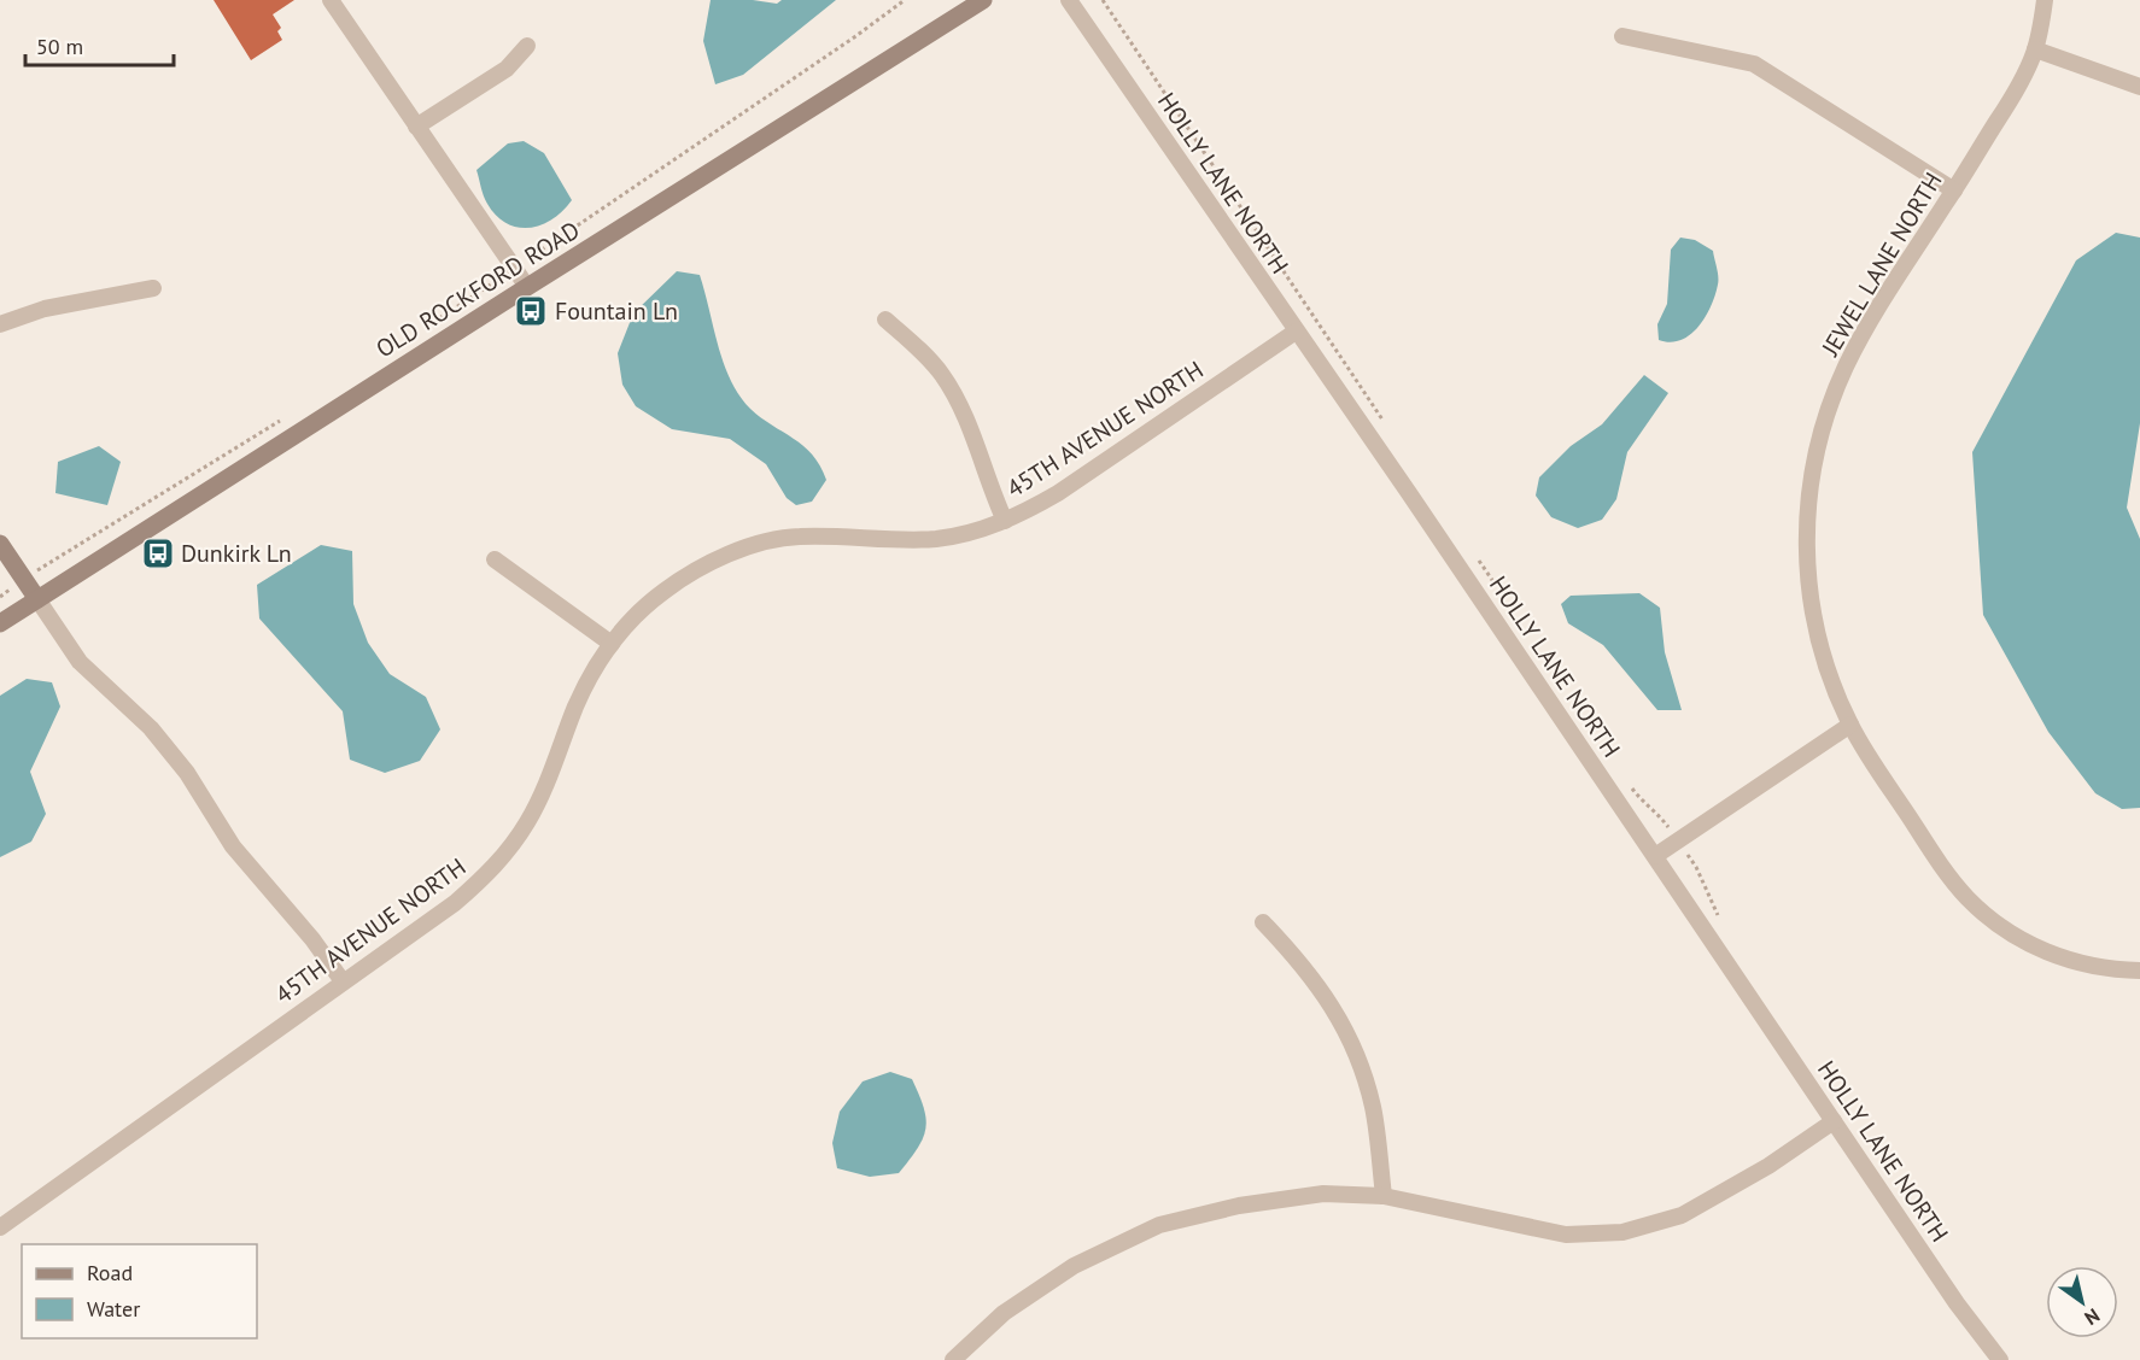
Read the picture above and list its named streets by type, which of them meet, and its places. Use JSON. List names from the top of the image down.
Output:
{
  "streets": {
    "street": [
      "HOLLY LANE NORTH",
      "JEWEL LANE NORTH",
      "OLD ROCKFORD ROAD",
      "45TH AVENUE NORTH"
    ]
  },
  "crossings": [
    ["HOLLY LANE NORTH", "45TH AVENUE NORTH"]
  ],
  "places": {
    "bus stop": ["Fountain Ln", "Dunkirk Ln"]
  },
  "legend": ["Road", "Water"],
  "scale_bar": "50 m",
  "north": "bottom right"
}
